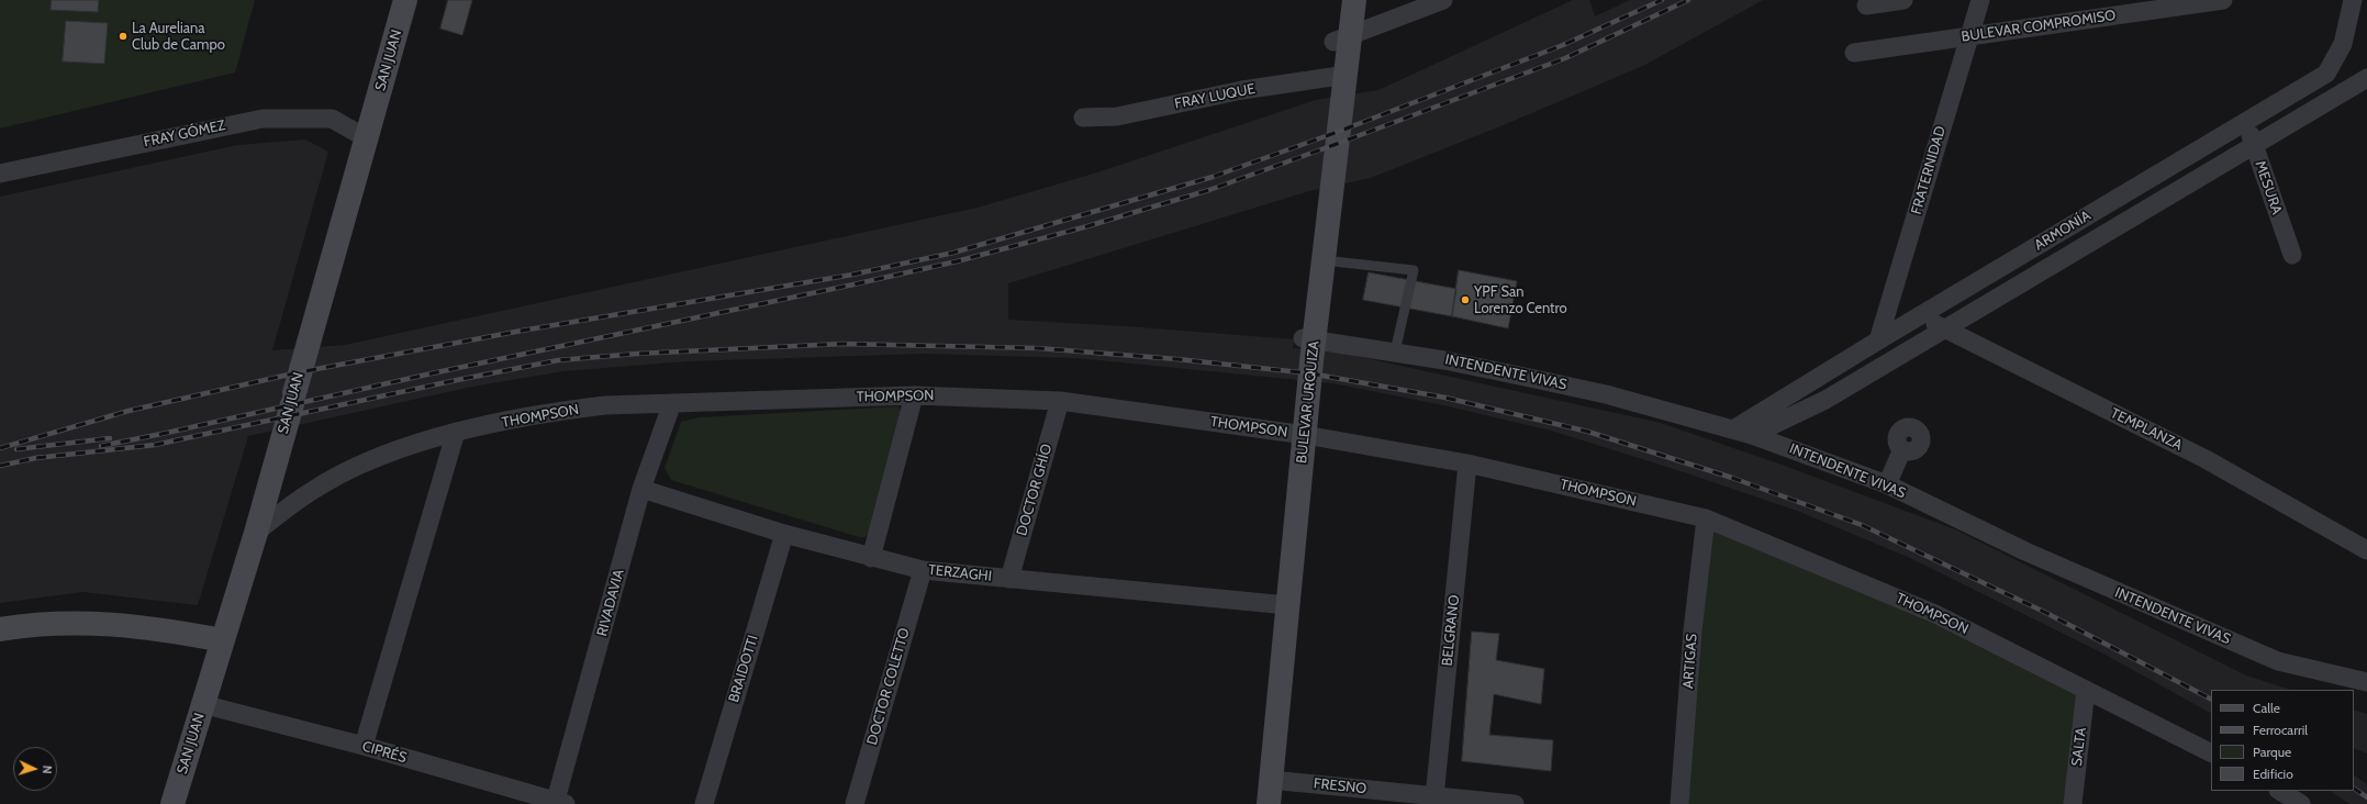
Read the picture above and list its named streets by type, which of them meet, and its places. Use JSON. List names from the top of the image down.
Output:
{
  "streets": {
    "main road": ["SAN JUAN", "BULEVAR URQUIZA"],
    "street": [
      "BULEVAR COMPROMISO",
      "FRAY LUQUE",
      "FRAY GÓMEZ",
      "FRATERNIDAD",
      "MESURA",
      "ARMONÍA",
      "INTENDENTE VIVAS",
      "THOMPSON",
      "TEMPLANZA",
      "DOCTOR GHÍO",
      "TERZAGHI",
      "RIVADAVIA",
      "BELGRANO",
      "ARTIGAS",
      "BRAIDOTTI",
      "DOCTOR COLETTO",
      "SALTA",
      "CIPRÉS",
      "FRESNO"
    ]
  },
  "crossings": [
    ["BULEVAR COMPROMISO", "FRATERNIDAD"],
    ["SAN JUAN", "FRAY GÓMEZ"],
    ["SAN JUAN", "THOMPSON"],
    ["SAN JUAN", "CIPRÉS"],
    ["FRAY LUQUE", "BULEVAR URQUIZA"],
    ["FRATERNIDAD", "ARMONÍA"],
    ["MESURA", "ARMONÍA"],
    ["ARMONÍA", "INTENDENTE VIVAS"],
    ["ARMONÍA", "TEMPLANZA"],
    ["INTENDENTE VIVAS", "BULEVAR URQUIZA"],
    ["THOMPSON", "BULEVAR URQUIZA"],
    ["THOMPSON", "DOCTOR GHÍO"],
    ["THOMPSON", "RIVADAVIA"],
    ["THOMPSON", "BELGRANO"],
    ["THOMPSON", "ARTIGAS"],
    ["THOMPSON", "SALTA"],
    ["BULEVAR URQUIZA", "TERZAGHI"],
    ["BULEVAR URQUIZA", "FRESNO"],
    ["DOCTOR GHÍO", "TERZAGHI"],
    ["TERZAGHI", "RIVADAVIA"],
    ["TERZAGHI", "BRAIDOTTI"],
    ["TERZAGHI", "DOCTOR COLETTO"],
    ["RIVADAVIA", "CIPRÉS"],
    ["BELGRANO", "FRESNO"]
  ],
  "places": ["La Aureliana Club de Campo", "YPF San Lorenzo Centro"],
  "legend": [
    "Calle",
    "Ferrocarril",
    "Parque",
    "Edificio"
  ],
  "north": "right"
}
